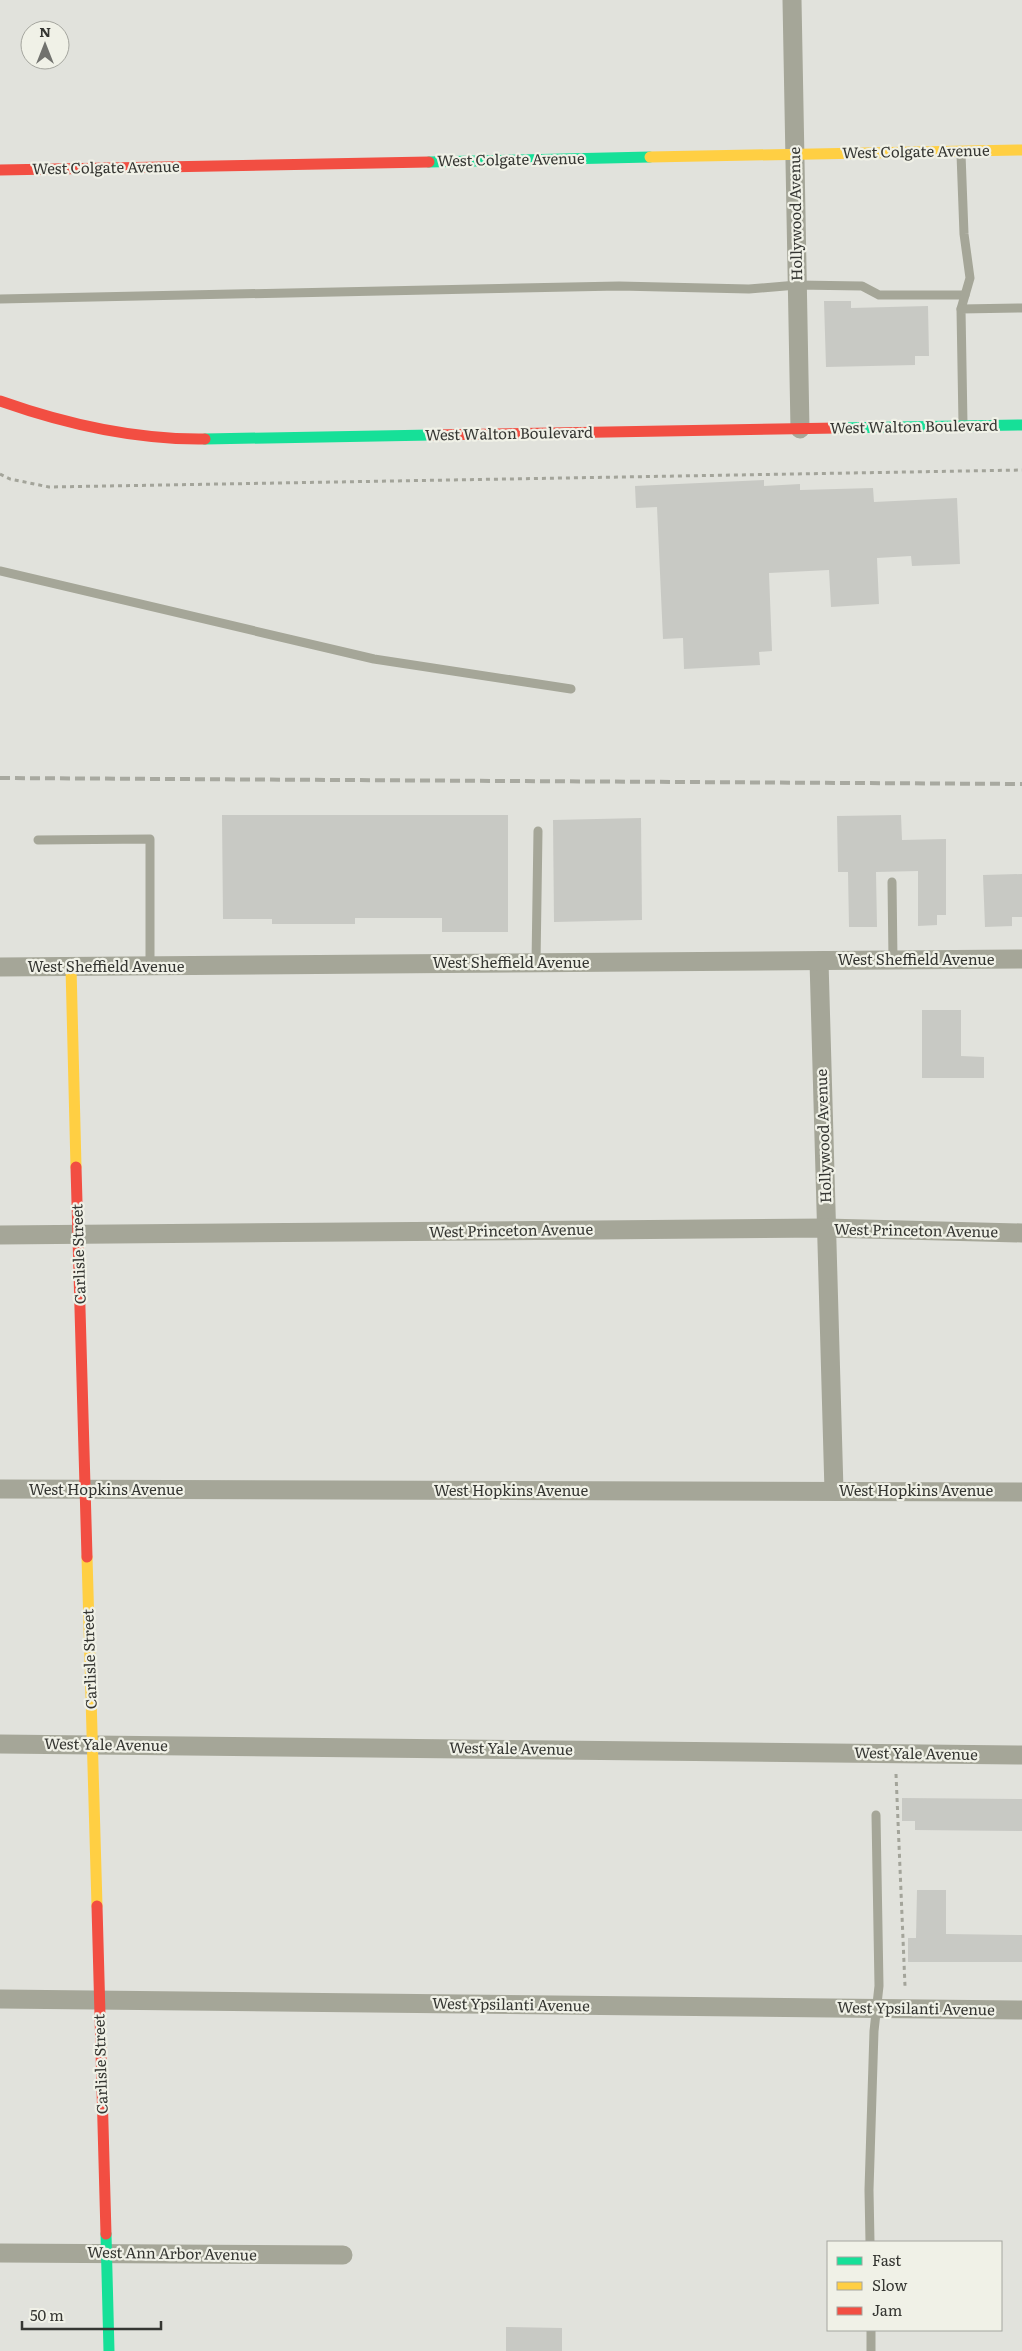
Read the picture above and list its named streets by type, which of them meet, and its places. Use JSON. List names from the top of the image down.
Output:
{
  "streets": {
    "street": [
      "West Colgate Avenue",
      "Hollywood Avenue",
      "West Walton Boulevard",
      "West Sheffield Avenue",
      "West Princeton Avenue",
      "Carlisle Street",
      "West Hopkins Avenue",
      "West Yale Avenue",
      "West Ypsilanti Avenue",
      "West Ann Arbor Avenue"
    ]
  },
  "crossings": [
    ["West Colgate Avenue", "Hollywood Avenue"],
    ["Hollywood Avenue", "West Walton Boulevard"],
    ["Hollywood Avenue", "West Sheffield Avenue"],
    ["Hollywood Avenue", "West Princeton Avenue"],
    ["Hollywood Avenue", "West Hopkins Avenue"],
    ["West Sheffield Avenue", "Carlisle Street"],
    ["West Princeton Avenue", "Carlisle Street"],
    ["Carlisle Street", "West Hopkins Avenue"],
    ["Carlisle Street", "West Yale Avenue"],
    ["Carlisle Street", "West Ypsilanti Avenue"],
    ["Carlisle Street", "West Ann Arbor Avenue"]
  ],
  "legend": ["Fast", "Slow", "Jam"],
  "scale_bar": "50 m",
  "north": "top"
}
